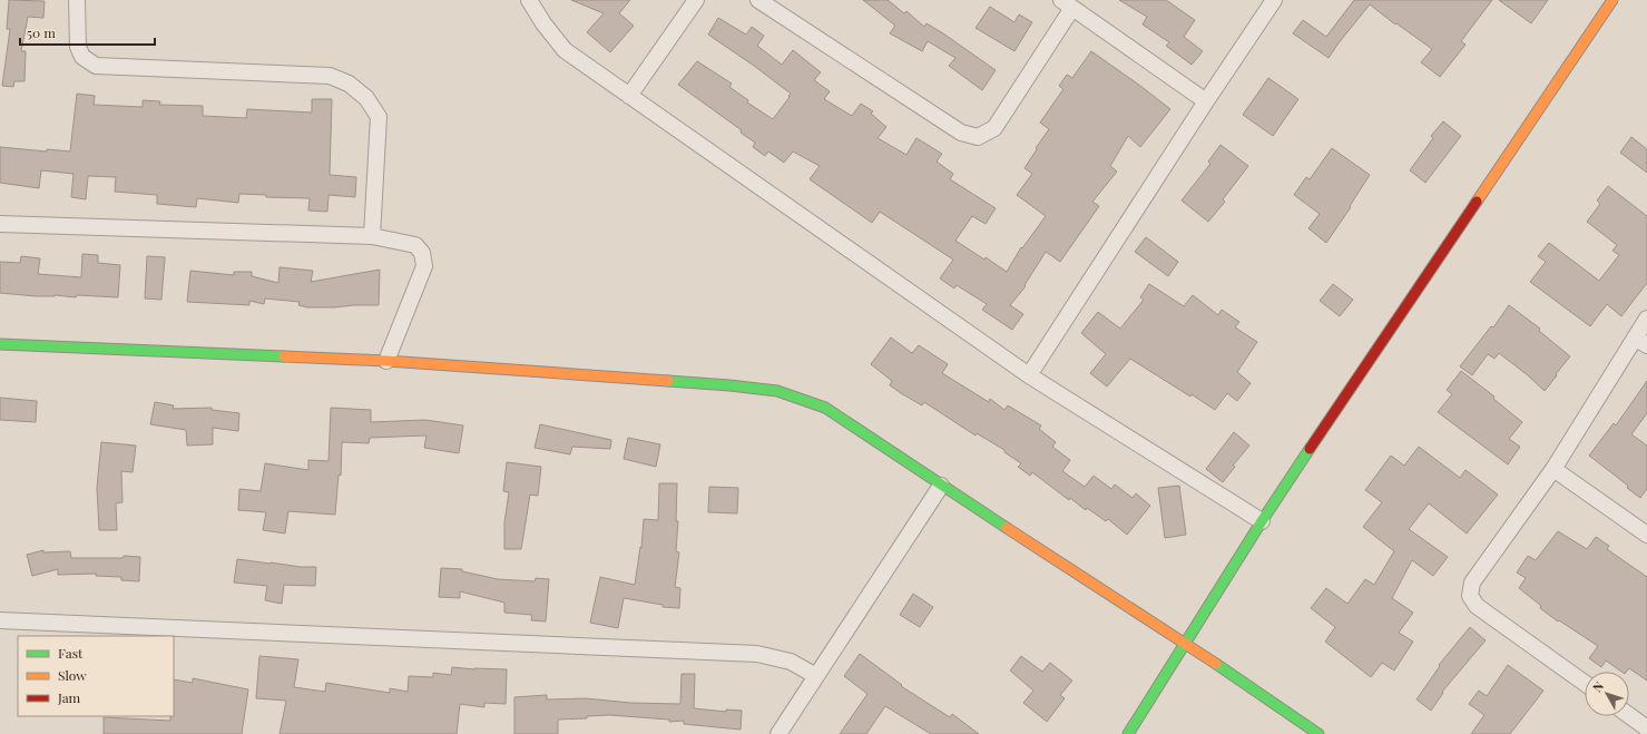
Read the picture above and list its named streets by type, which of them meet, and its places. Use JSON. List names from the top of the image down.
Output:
{
  "legend": ["Fast", "Slow", "Jam"],
  "scale_bar": "50 m",
  "north": "top left"
}
